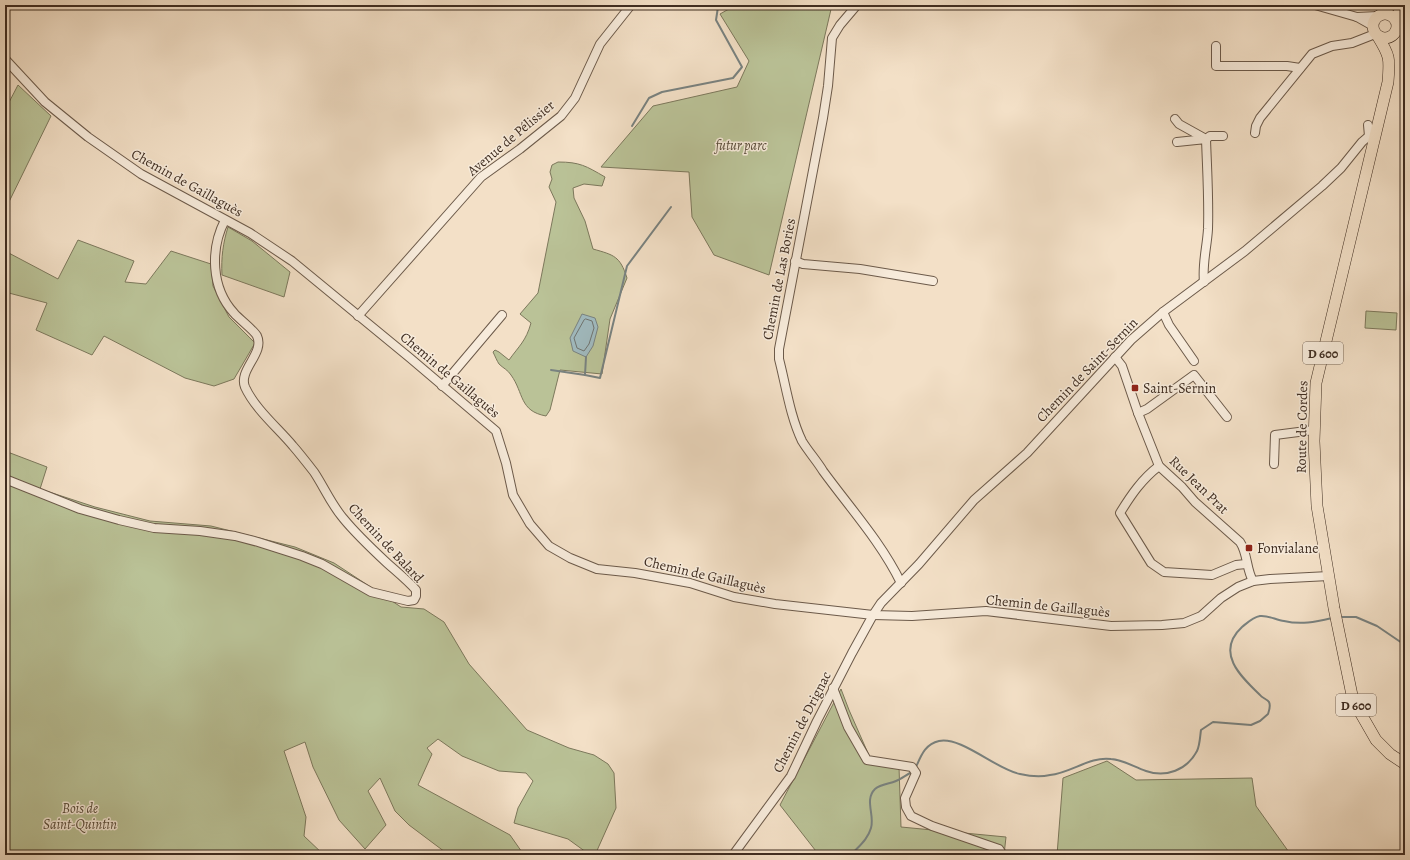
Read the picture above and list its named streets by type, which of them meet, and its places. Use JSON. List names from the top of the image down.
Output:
{
  "streets": {
    "main road": ["D 600", "Route de Cordes"],
    "street": [
      "Avenue de Pélissier",
      "Chemin de Gaillaguès",
      "Chemin de Las Bories",
      "Chemin de Saint-Sernin",
      "Rue Jean Prat",
      "Chemin de Balard",
      "Chemin de Drignac"
    ]
  },
  "crossings": [
    ["Avenue de Pélissier", "Chemin de Gaillaguès"],
    ["Chemin de Gaillaguès", "Chemin de Saint-Sernin"],
    ["Chemin de Gaillaguès", "Route de Cordes"],
    ["Chemin de Gaillaguès", "Rue Jean Prat"],
    ["Chemin de Gaillaguès", "Chemin de Balard"],
    ["Chemin de Gaillaguès", "Chemin de Drignac"],
    ["Chemin de Las Bories", "Chemin de Saint-Sernin"],
    ["Chemin de Saint-Sernin", "Route de Cordes"],
    ["Chemin de Saint-Sernin", "Rue Jean Prat"],
    ["Chemin de Saint-Sernin", "Chemin de Drignac"]
  ],
  "parks": ["futur parc", "Bois de Saint-Quintin"],
  "places": {
    "transit": ["Saint-Sernin", "Fonvialane"]
  }
}
